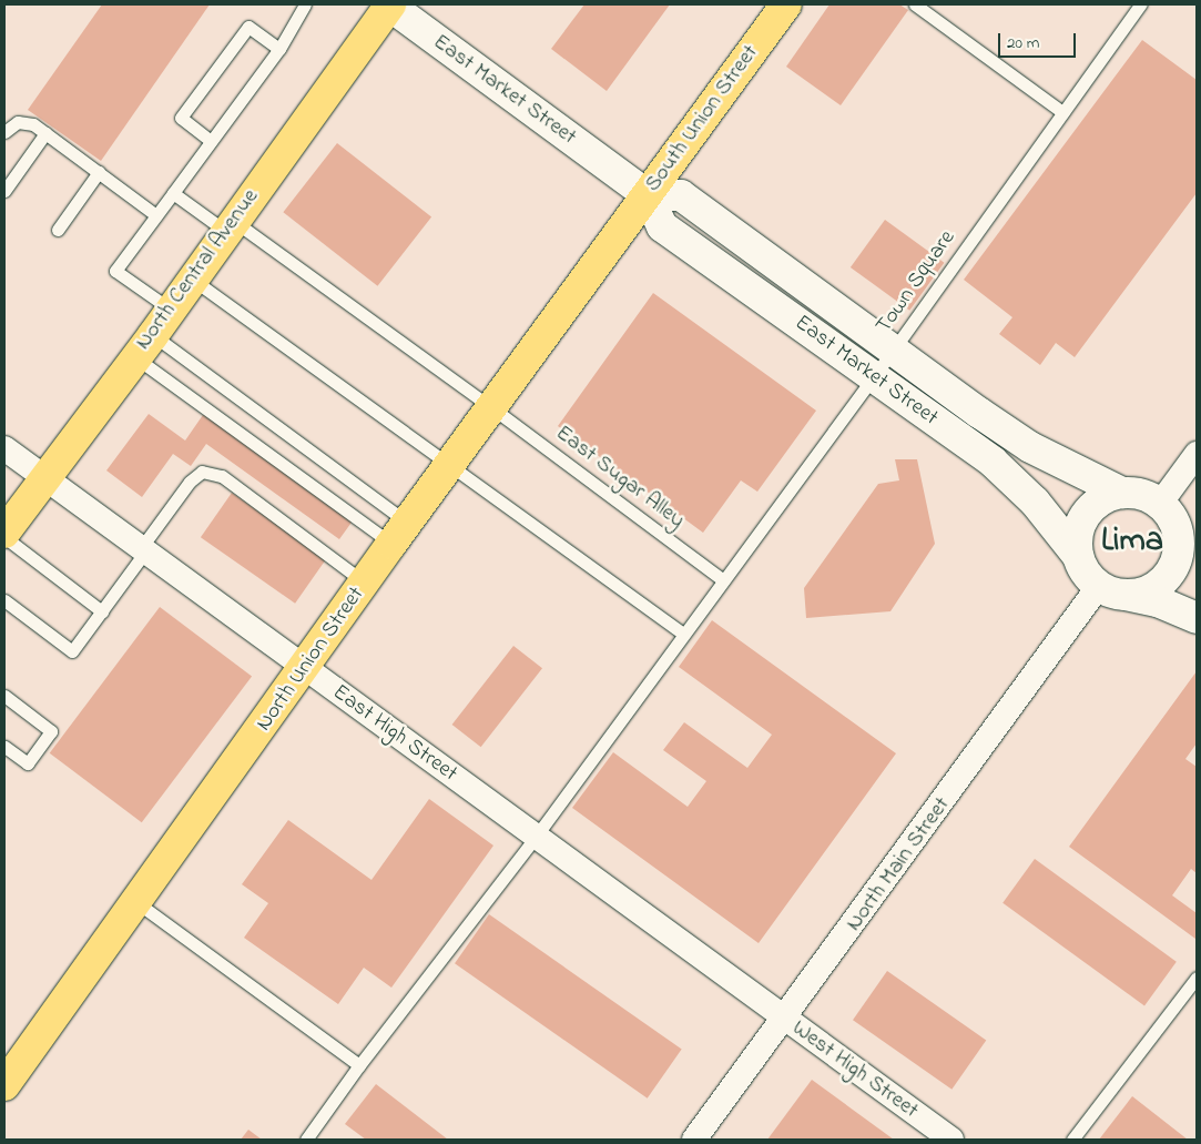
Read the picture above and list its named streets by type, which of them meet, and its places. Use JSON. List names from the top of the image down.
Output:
{
  "streets": {
    "main road": ["South Union Street", "North Central Avenue", "North Union Street"],
    "street": [
      "East Market Street",
      "East High Street",
      "North Main Street",
      "West High Street"
    ],
    "lane": ["Town Square", "East Sugar Alley"]
  },
  "crossings": [
    ["East Market Street", "South Union Street"],
    ["East Market Street", "North Central Avenue"],
    ["East Market Street", "Town Square"],
    ["East Market Street", "North Main Street"],
    ["South Union Street", "North Union Street"],
    ["North Central Avenue", "East Sugar Alley"],
    ["North Central Avenue", "East High Street"],
    ["Town Square", "East Sugar Alley"],
    ["Town Square", "East High Street"],
    ["East Sugar Alley", "North Union Street"],
    ["North Union Street", "East High Street"],
    ["East High Street", "North Main Street"],
    ["East High Street", "West High Street"],
    ["North Main Street", "West High Street"]
  ],
  "districts": ["Lima"],
  "scale_bar": "20 m"
}
